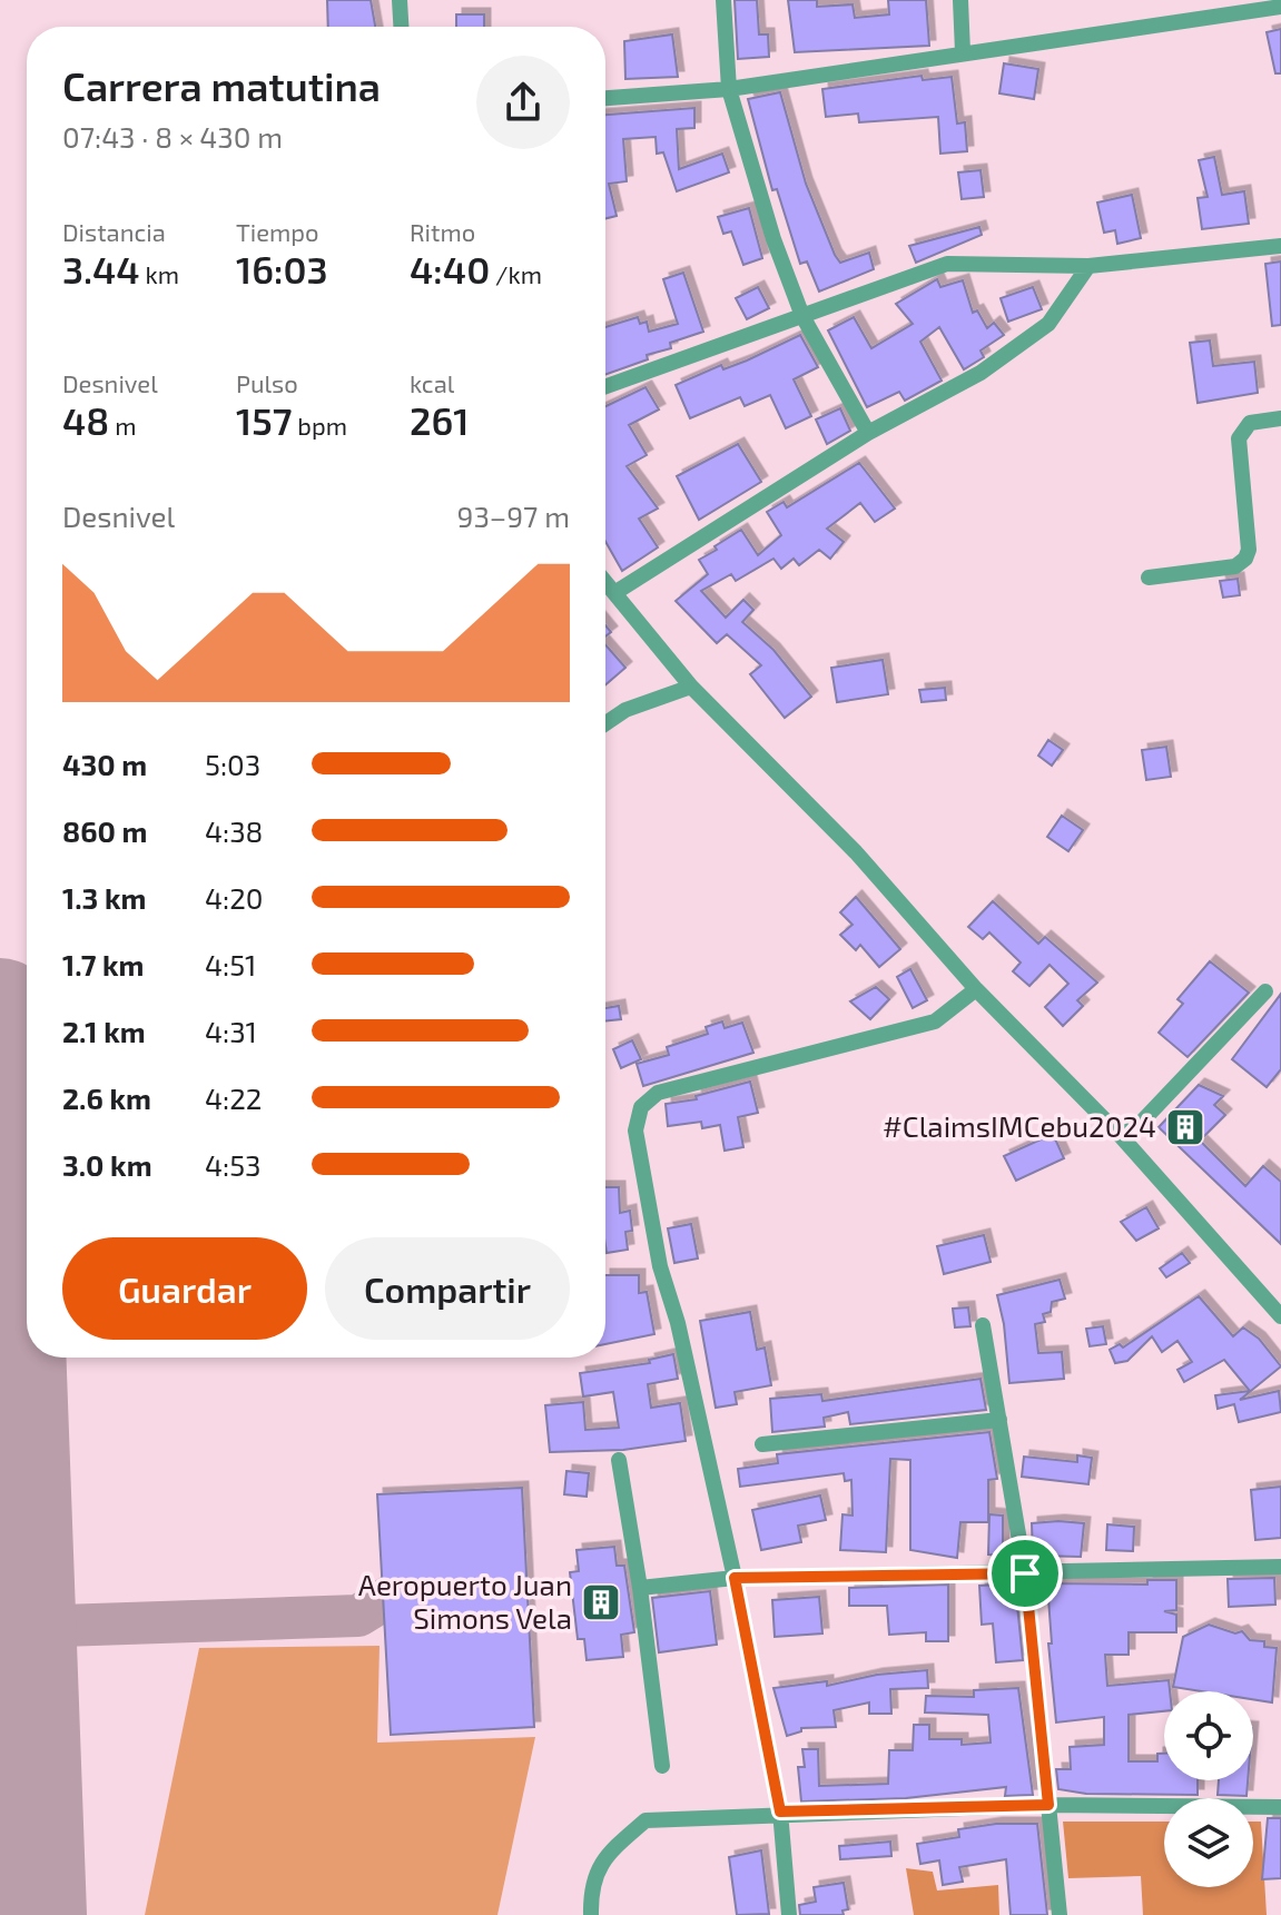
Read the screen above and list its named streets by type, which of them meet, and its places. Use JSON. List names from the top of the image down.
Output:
{
  "places": {
    "building": ["#ClaimsIMCebu2024", "Aeropuerto Juan Simons Vela"]
  },
  "page": {
    "heading": ["Carrera matutina", "07:43 · 8 × 430 m"],
    "stats": [
      ["Distancia", "3.44 km"],
      ["Tiempo", "16:03"],
      ["Ritmo", "4:40 /km"],
      ["Desnivel", "48 m"],
      ["Pulso", "157 bpm"],
      ["kcal", "261"]
    ],
    "chart": ["Desnivel", "93–97 m"],
    "list": [
      {
        "name": "430 m",
        "note": "5:03"
      },
      {
        "name": "860 m",
        "note": "4:38"
      },
      {
        "name": "1.3 km",
        "note": "4:20"
      },
      {
        "name": "1.7 km",
        "note": "4:51"
      },
      {
        "name": "2.1 km",
        "note": "4:31"
      },
      {
        "name": "2.6 km",
        "note": "4:22"
      },
      {
        "name": "3.0 km",
        "note": "4:53"
      }
    ],
    "buttons": ["Guardar", "Compartir"]
  }
}
